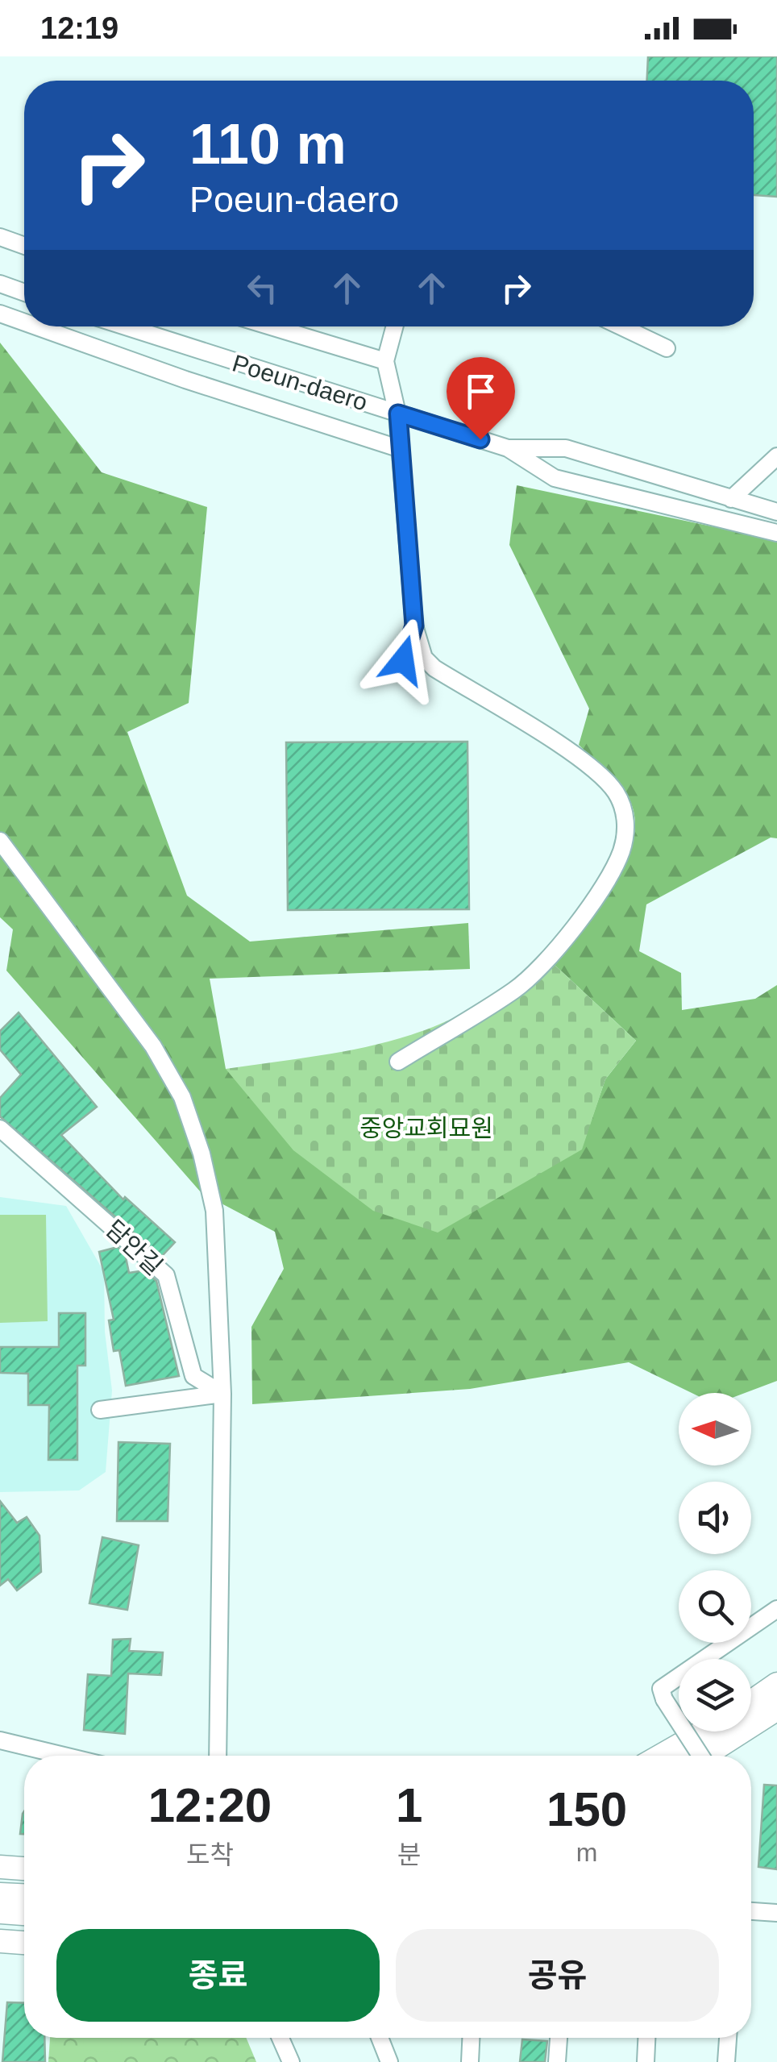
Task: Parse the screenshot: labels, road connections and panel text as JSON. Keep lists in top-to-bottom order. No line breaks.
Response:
{"streets":{"street":["Poeun-daero","담안길"]},"parks":["중앙교회묘원"],"north":"left","page":{"status":"12:19","turn":["110 m","Poeun-daero"],"eta":["12:20","도착","1","분","150","m"],"buttons":["종료","공유"]}}
